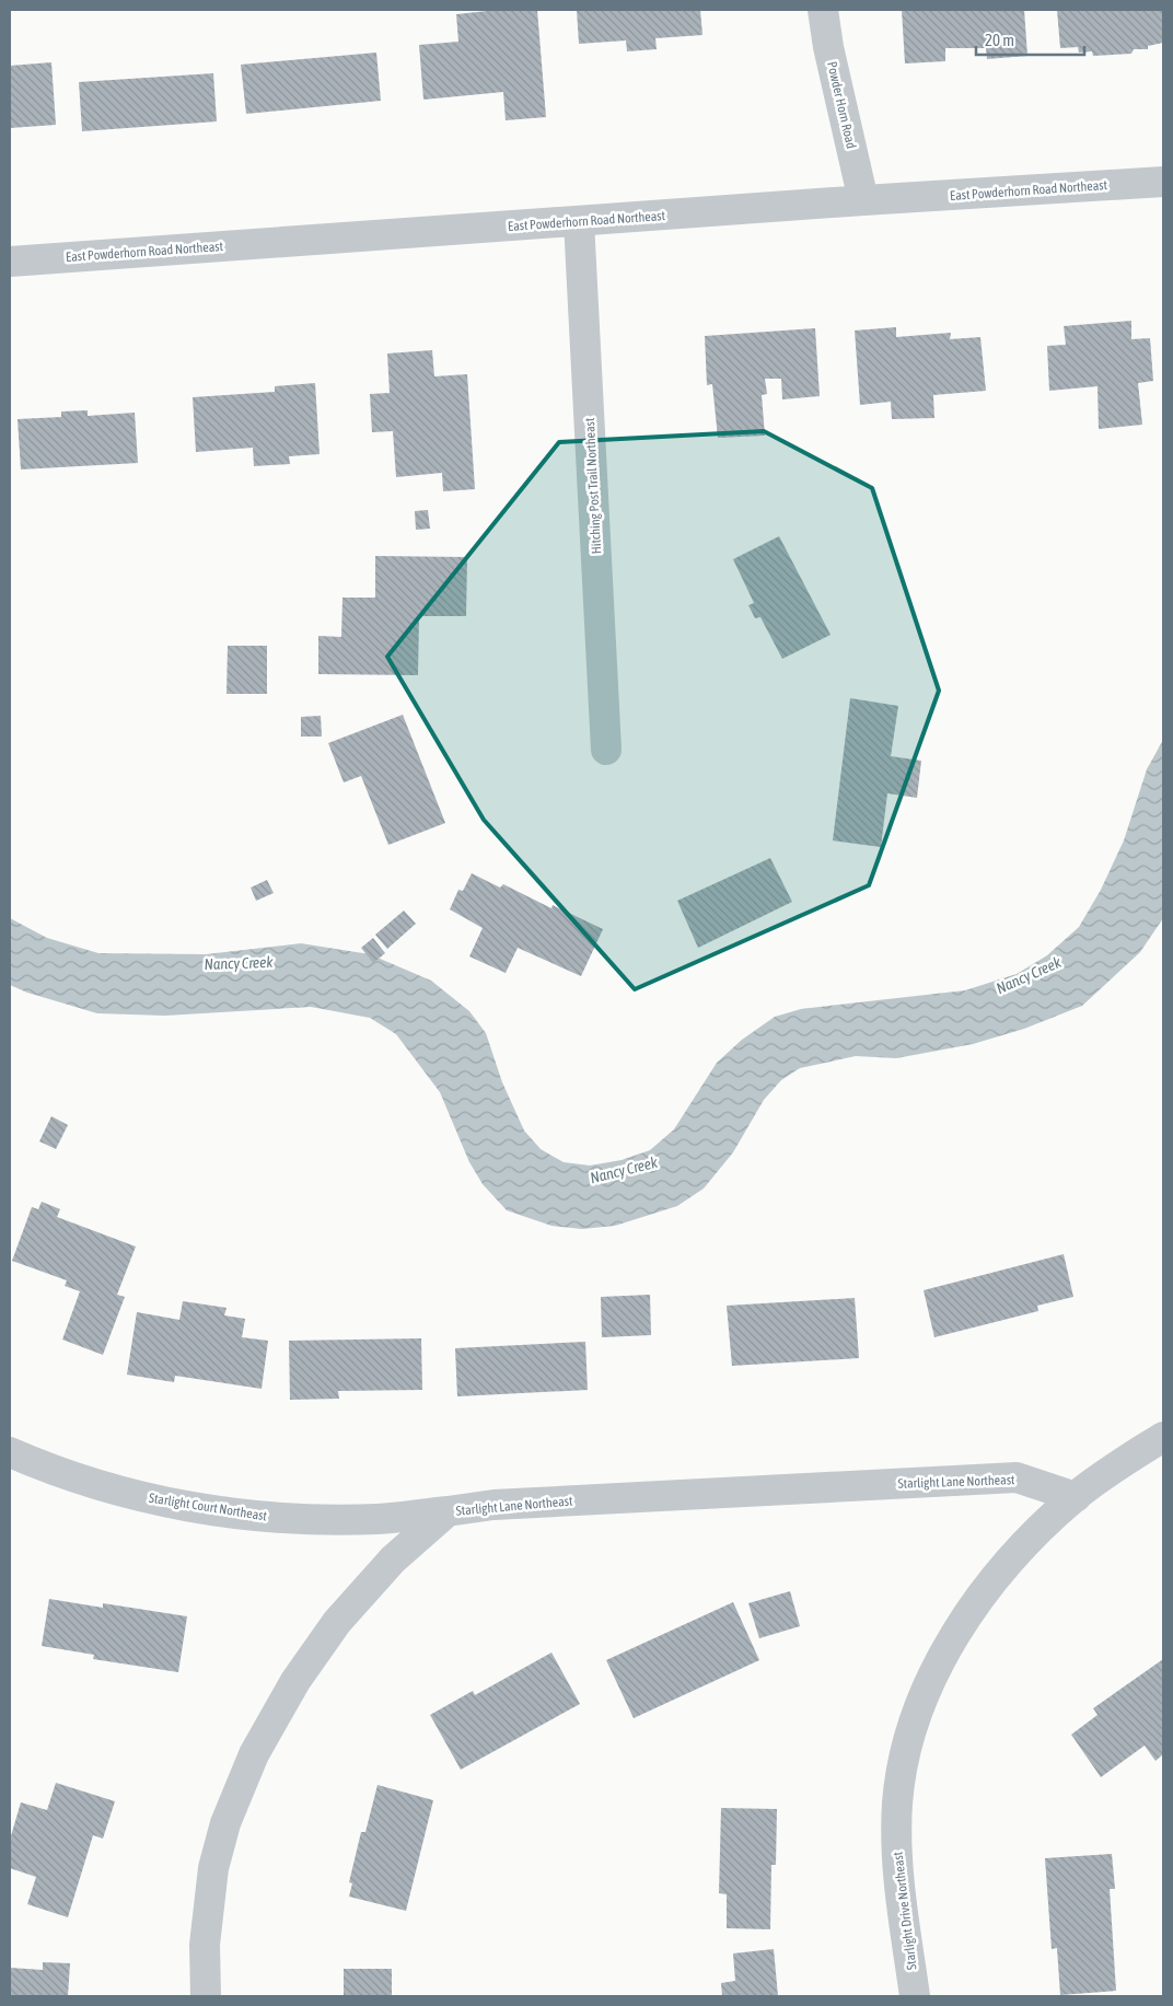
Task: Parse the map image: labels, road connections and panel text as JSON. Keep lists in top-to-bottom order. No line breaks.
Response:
{"streets":{"street":["Powder Horn Road","East Powderhorn Road Northeast","Hitching Post Trail Northeast","Starlight Lane Northeast","Starlight Court Northeast","Starlight Drive Northeast"]},"crossings":[["Powder Horn Road","East Powderhorn Road Northeast"],["East Powderhorn Road Northeast","Hitching Post Trail Northeast"],["Starlight Lane Northeast","Starlight Court Northeast"],["Starlight Lane Northeast","Starlight Drive Northeast"]],"water":["Nancy Creek"],"scale_bar":"20 m"}
